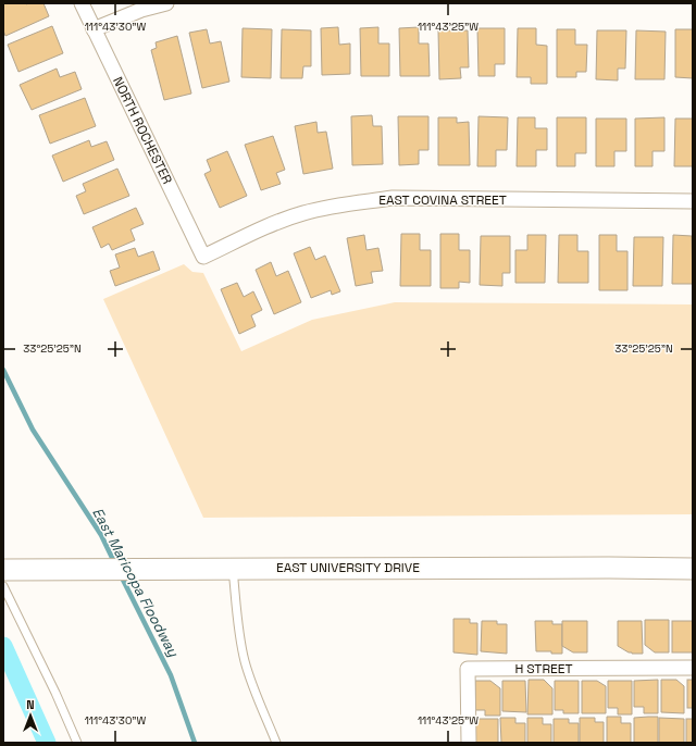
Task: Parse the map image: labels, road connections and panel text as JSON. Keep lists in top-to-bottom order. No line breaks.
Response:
{"streets":{"main road":["EAST UNIVERSITY DRIVE"],"street":["NORTH ROCHESTER","EAST COVINA STREET","H STREET"]},"crossings":[["NORTH ROCHESTER","EAST COVINA STREET"]],"water":["East Maricopa Floodway"],"north":"top","coordinates":["111°43'30\"W","111°43'25\"W","33°25'25\"N"]}
